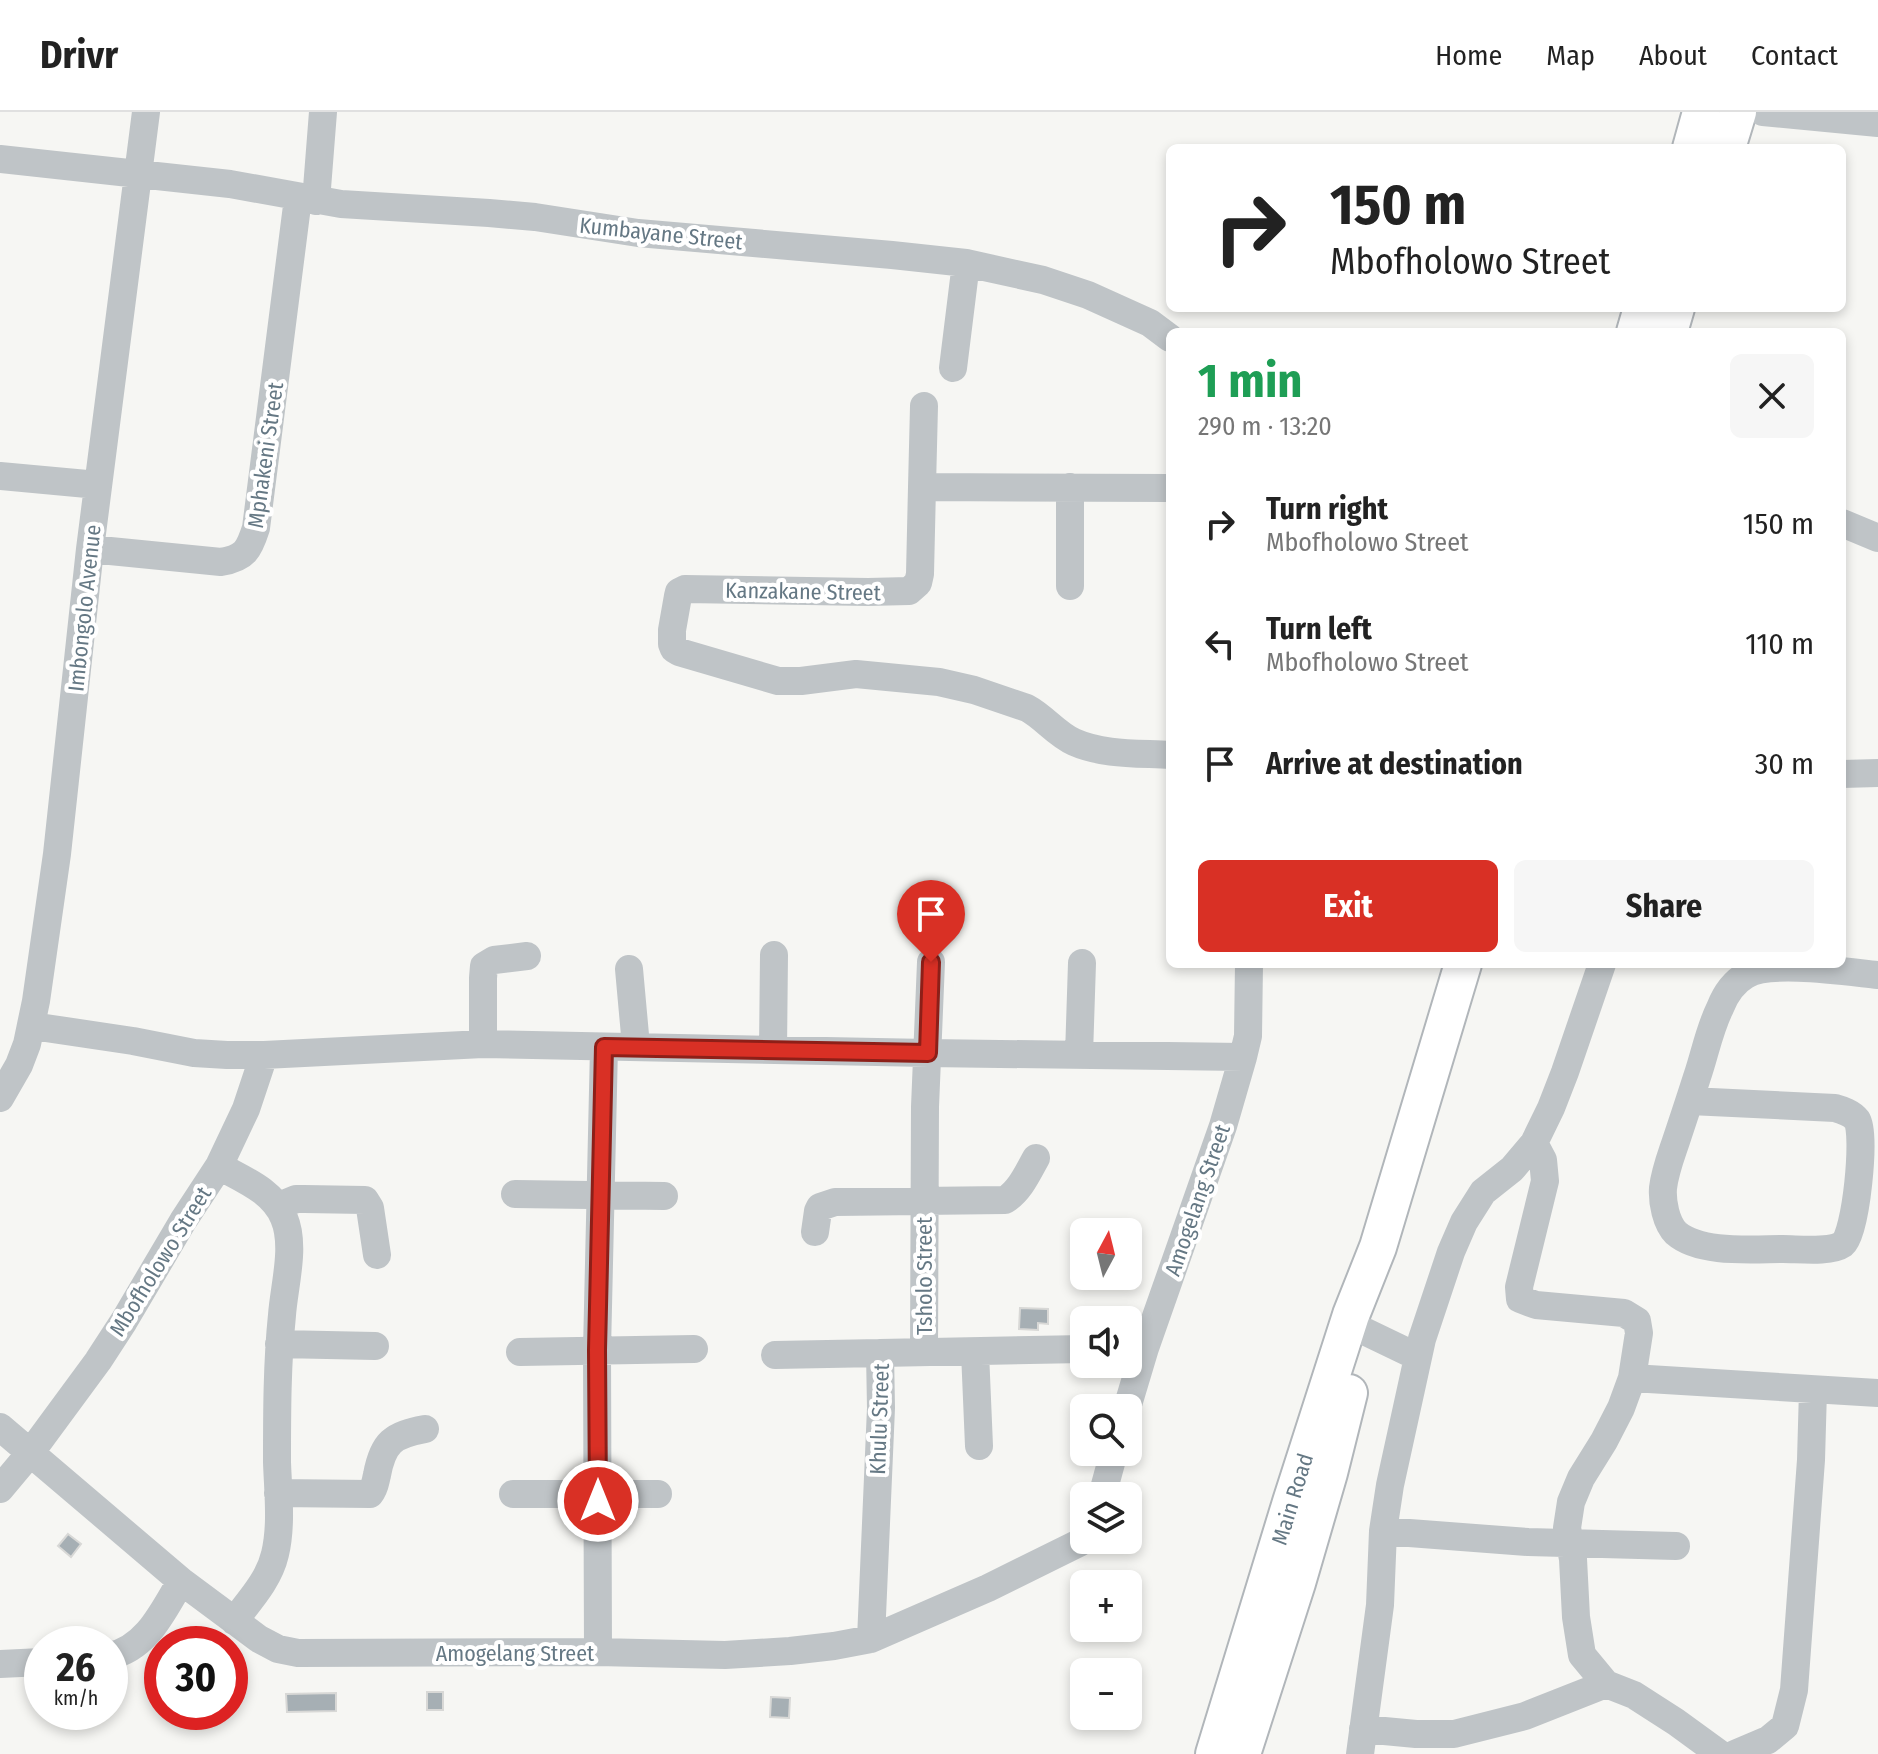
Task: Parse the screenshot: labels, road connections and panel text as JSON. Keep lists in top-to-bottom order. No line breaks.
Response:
{"streets":{"main road":["Main Road"],"street":["Kumbayane Street","Mphakeni Street","Kanzakane Street","Imbongolo Avenue","Amogelang Street","Mbofholowo Street","Tsholo Street","Khulu Street"]},"crossings":[["Kumbayane Street","Mphakeni Street"],["Kumbayane Street","Imbongolo Avenue"],["Mphakeni Street","Imbongolo Avenue"],["Amogelang Street","Mbofholowo Street"],["Amogelang Street","Khulu Street"],["Tsholo Street","Khulu Street"]],"north":"top","page":{"header":"Drivr","nav":["Home","Map","About","Contact"],"turn":["150 m","Mbofholowo Street"],"heading":["1 min","290 m · 13:20"],"list":[{"name":"Turn right","note":"Mbofholowo Street","value":"150 m"},{"name":"Turn left","note":"Mbofholowo Street","value":"110 m"},{"name":"Arrive at destination","value":"30 m"}],"buttons":["Exit","Share"],"map_buttons":["+","−"],"speed":"26 km/h","limit":"30"}}
